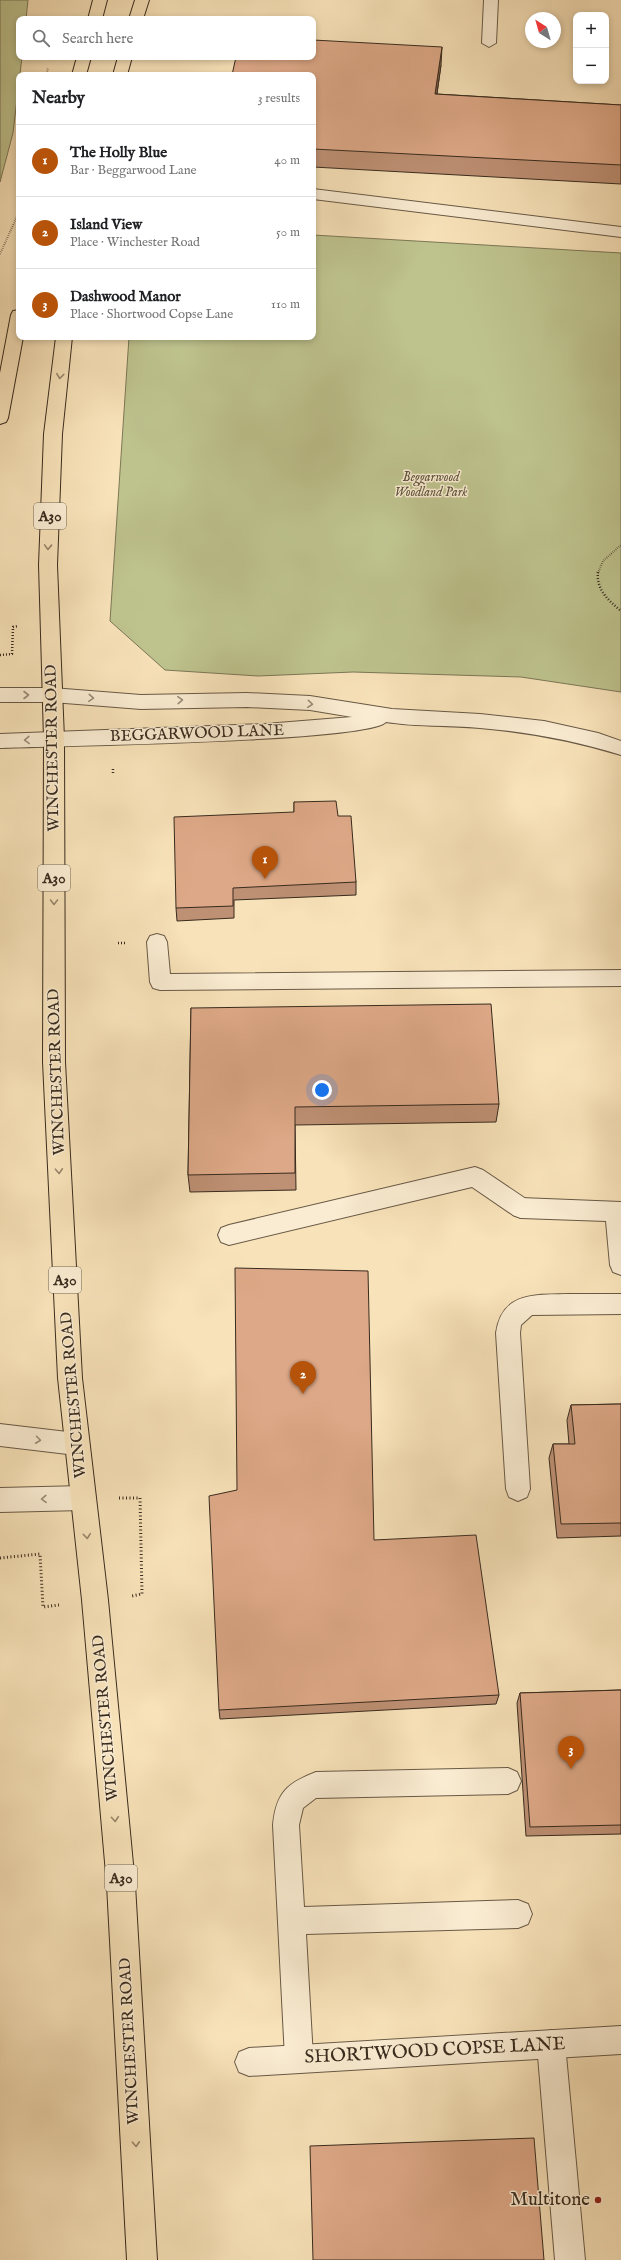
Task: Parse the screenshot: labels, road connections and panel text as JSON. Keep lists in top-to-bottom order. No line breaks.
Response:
{"streets":{"main road":["A30","WINCHESTER ROAD"],"street":["BEGGARWOOD LANE","SHORTWOOD COPSE LANE"]},"crossings":[["BEGGARWOOD LANE","WINCHESTER ROAD"]],"one_way":["WINCHESTER ROAD"],"parks":["Beggarwood Woodland Park"],"places":["Multitone"],"north":"top left","page":{"map_buttons":["+","−"],"search":"Search here","heading":["Nearby","3 results"],"list":[{"mark":"1","name":"The Holly Blue","note":"Bar · Beggarwood Lane","value":"40 m"},{"mark":"2","name":"Island View","note":"Place · Winchester Road","value":"50 m"},{"mark":"3","name":"Dashwood Manor","note":"Place · Shortwood Copse Lane","value":"110 m"}],"pins":["1","2","3"]}}
